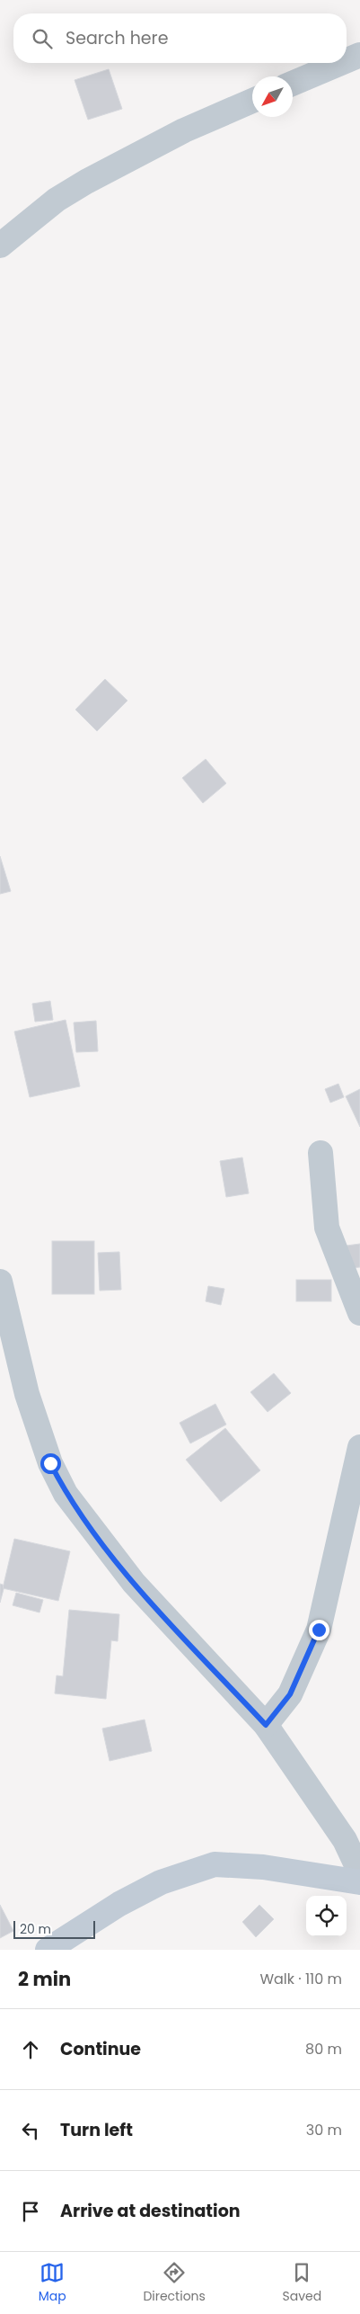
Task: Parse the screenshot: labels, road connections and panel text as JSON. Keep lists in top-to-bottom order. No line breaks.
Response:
{"scale_bar":"20 m","north":"bottom left","page":{"search":"Search here","scale":"20 m","heading":["2 min","Walk · 110 m"],"list":[["Continue","80 m"],["Turn left","30 m"],"Arrive at destination"],"nav":["Map","Directions","Saved"]}}
